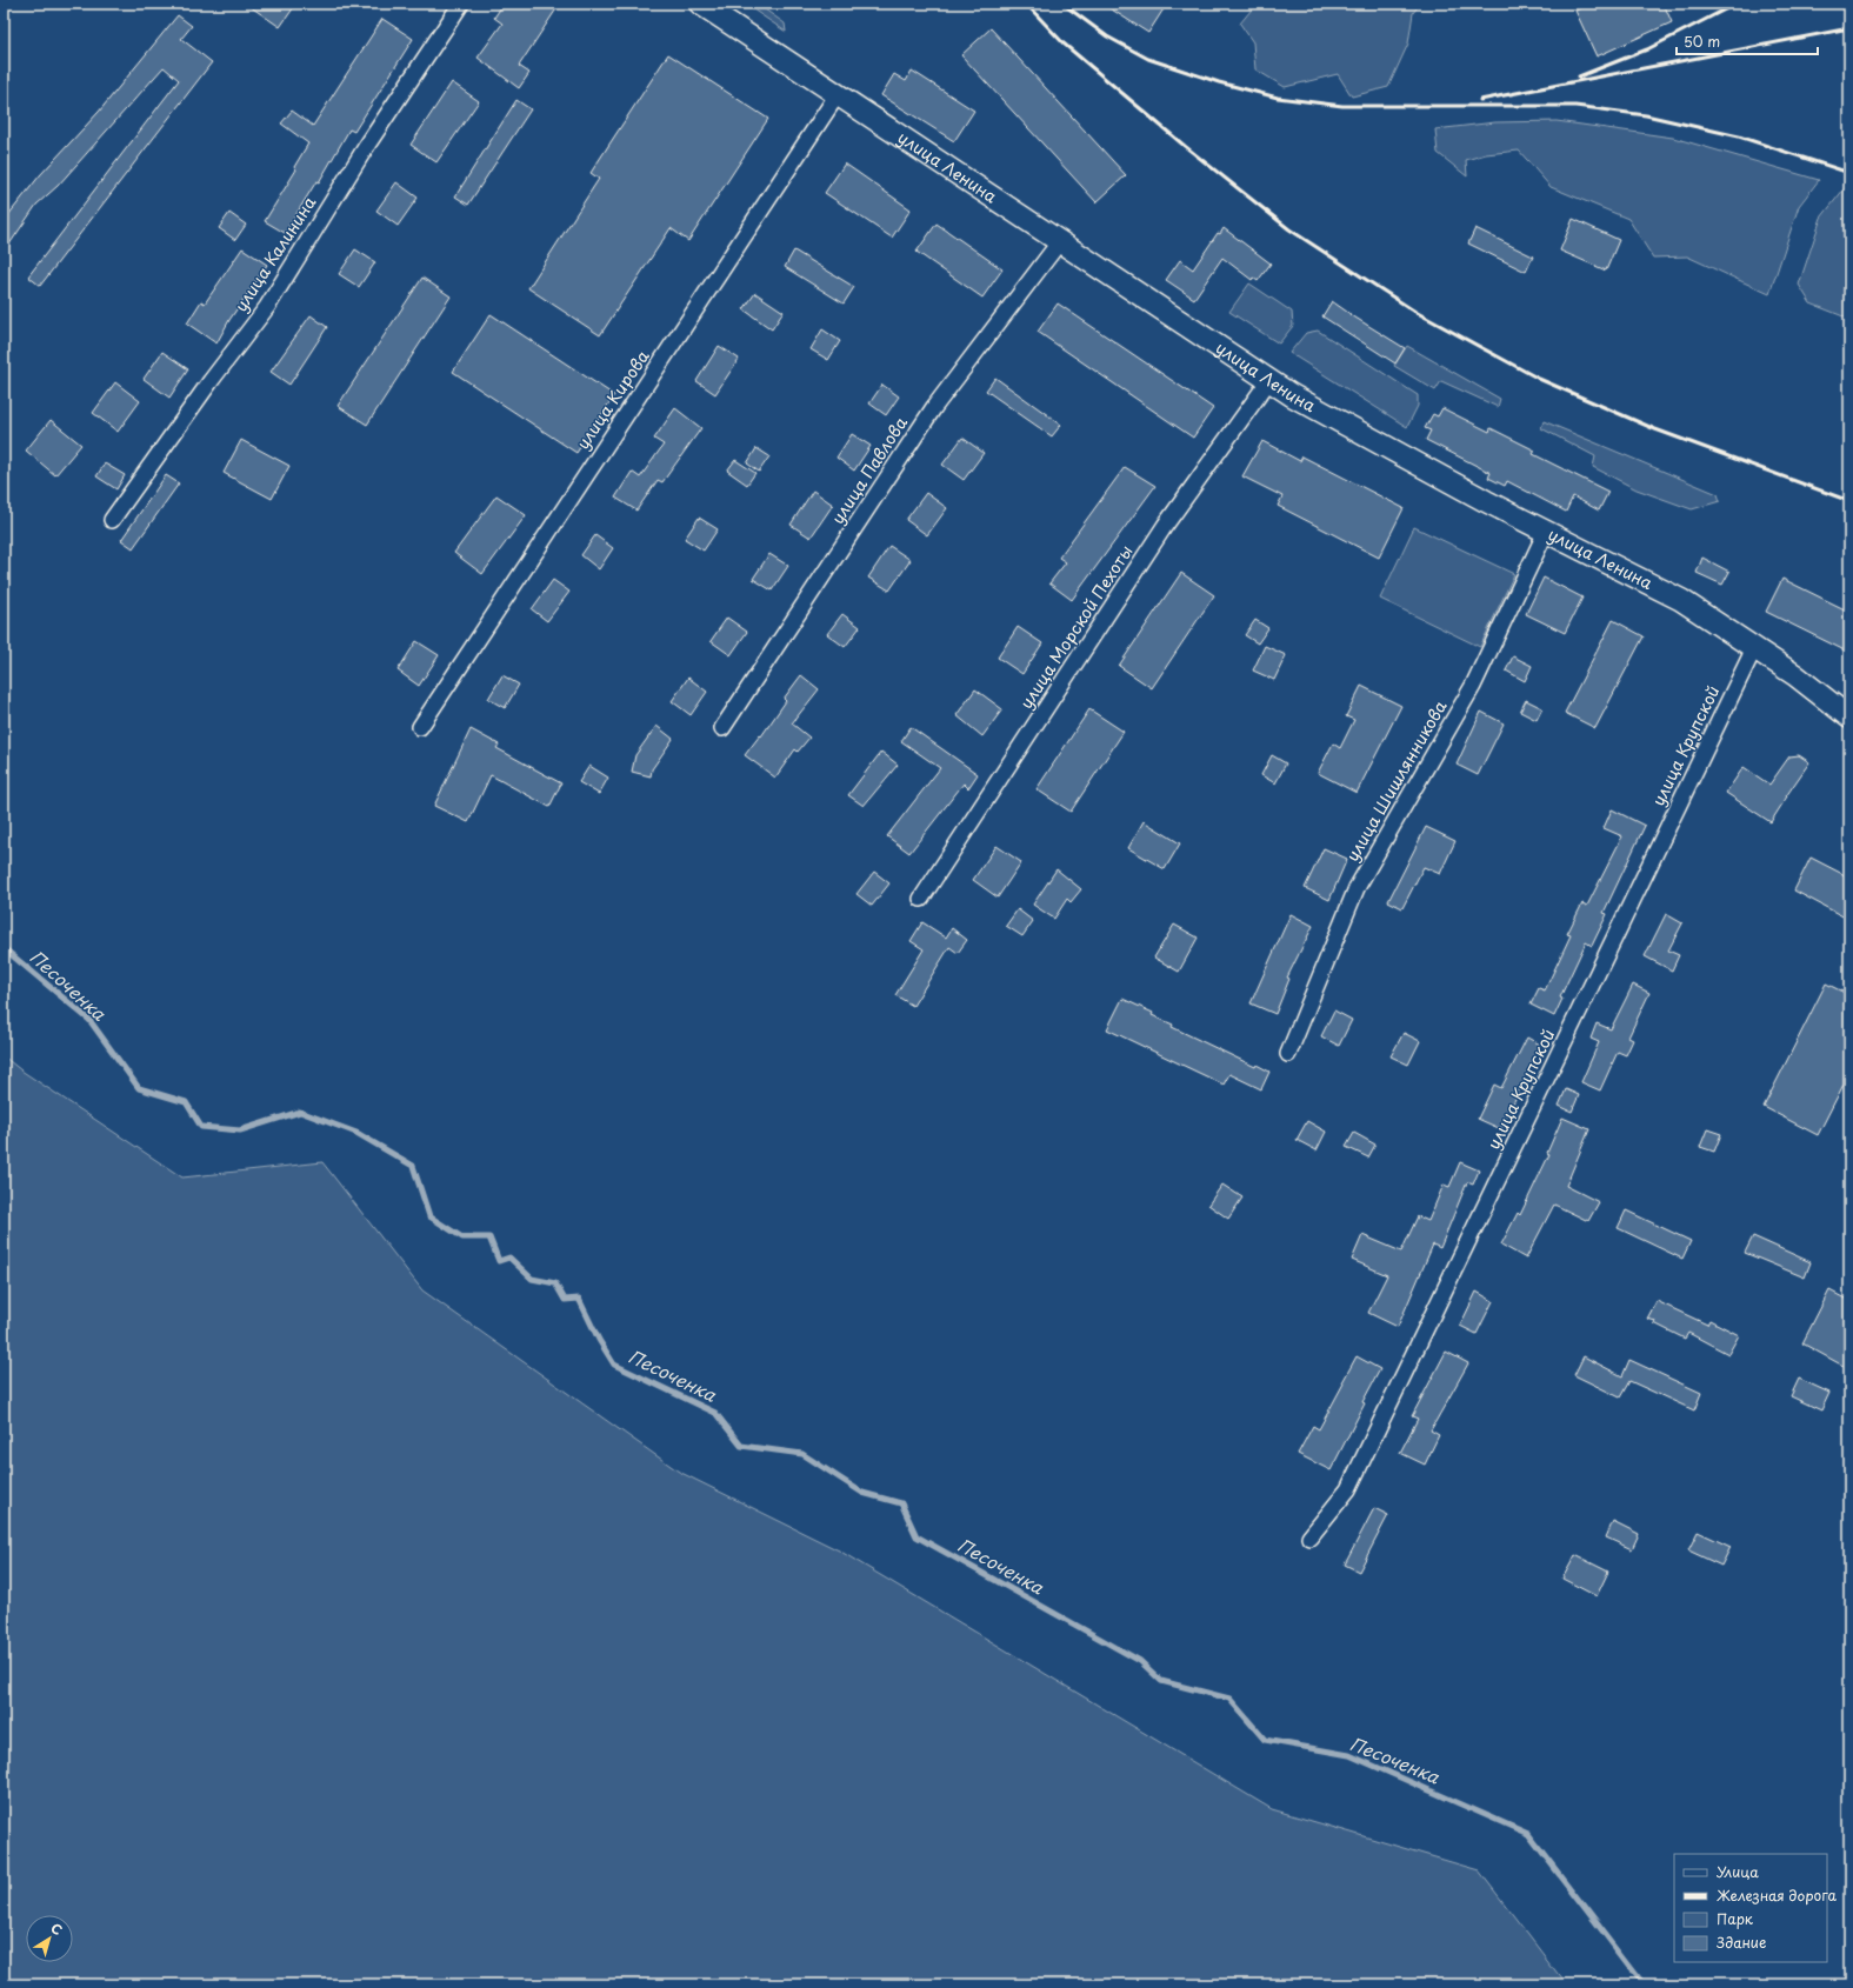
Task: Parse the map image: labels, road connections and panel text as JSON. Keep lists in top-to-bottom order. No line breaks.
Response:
{"streets":{"street":["улица Ленина","улица Калинина","улица Кирова","улица Павлова","улица Морской Пехоты","улица Крупской","улица Шишлянникова"]},"crossings":[["улица Ленина","улица Кирова"],["улица Ленина","улица Павлова"],["улица Ленина","улица Морской Пехоты"],["улица Ленина","улица Крупской"],["улица Ленина","улица Шишлянникова"]],"water":["Песоченка"],"legend":["Улица","Железная дорога","Парк","Здание"],"scale_bar":"50 m","north":"top right"}
